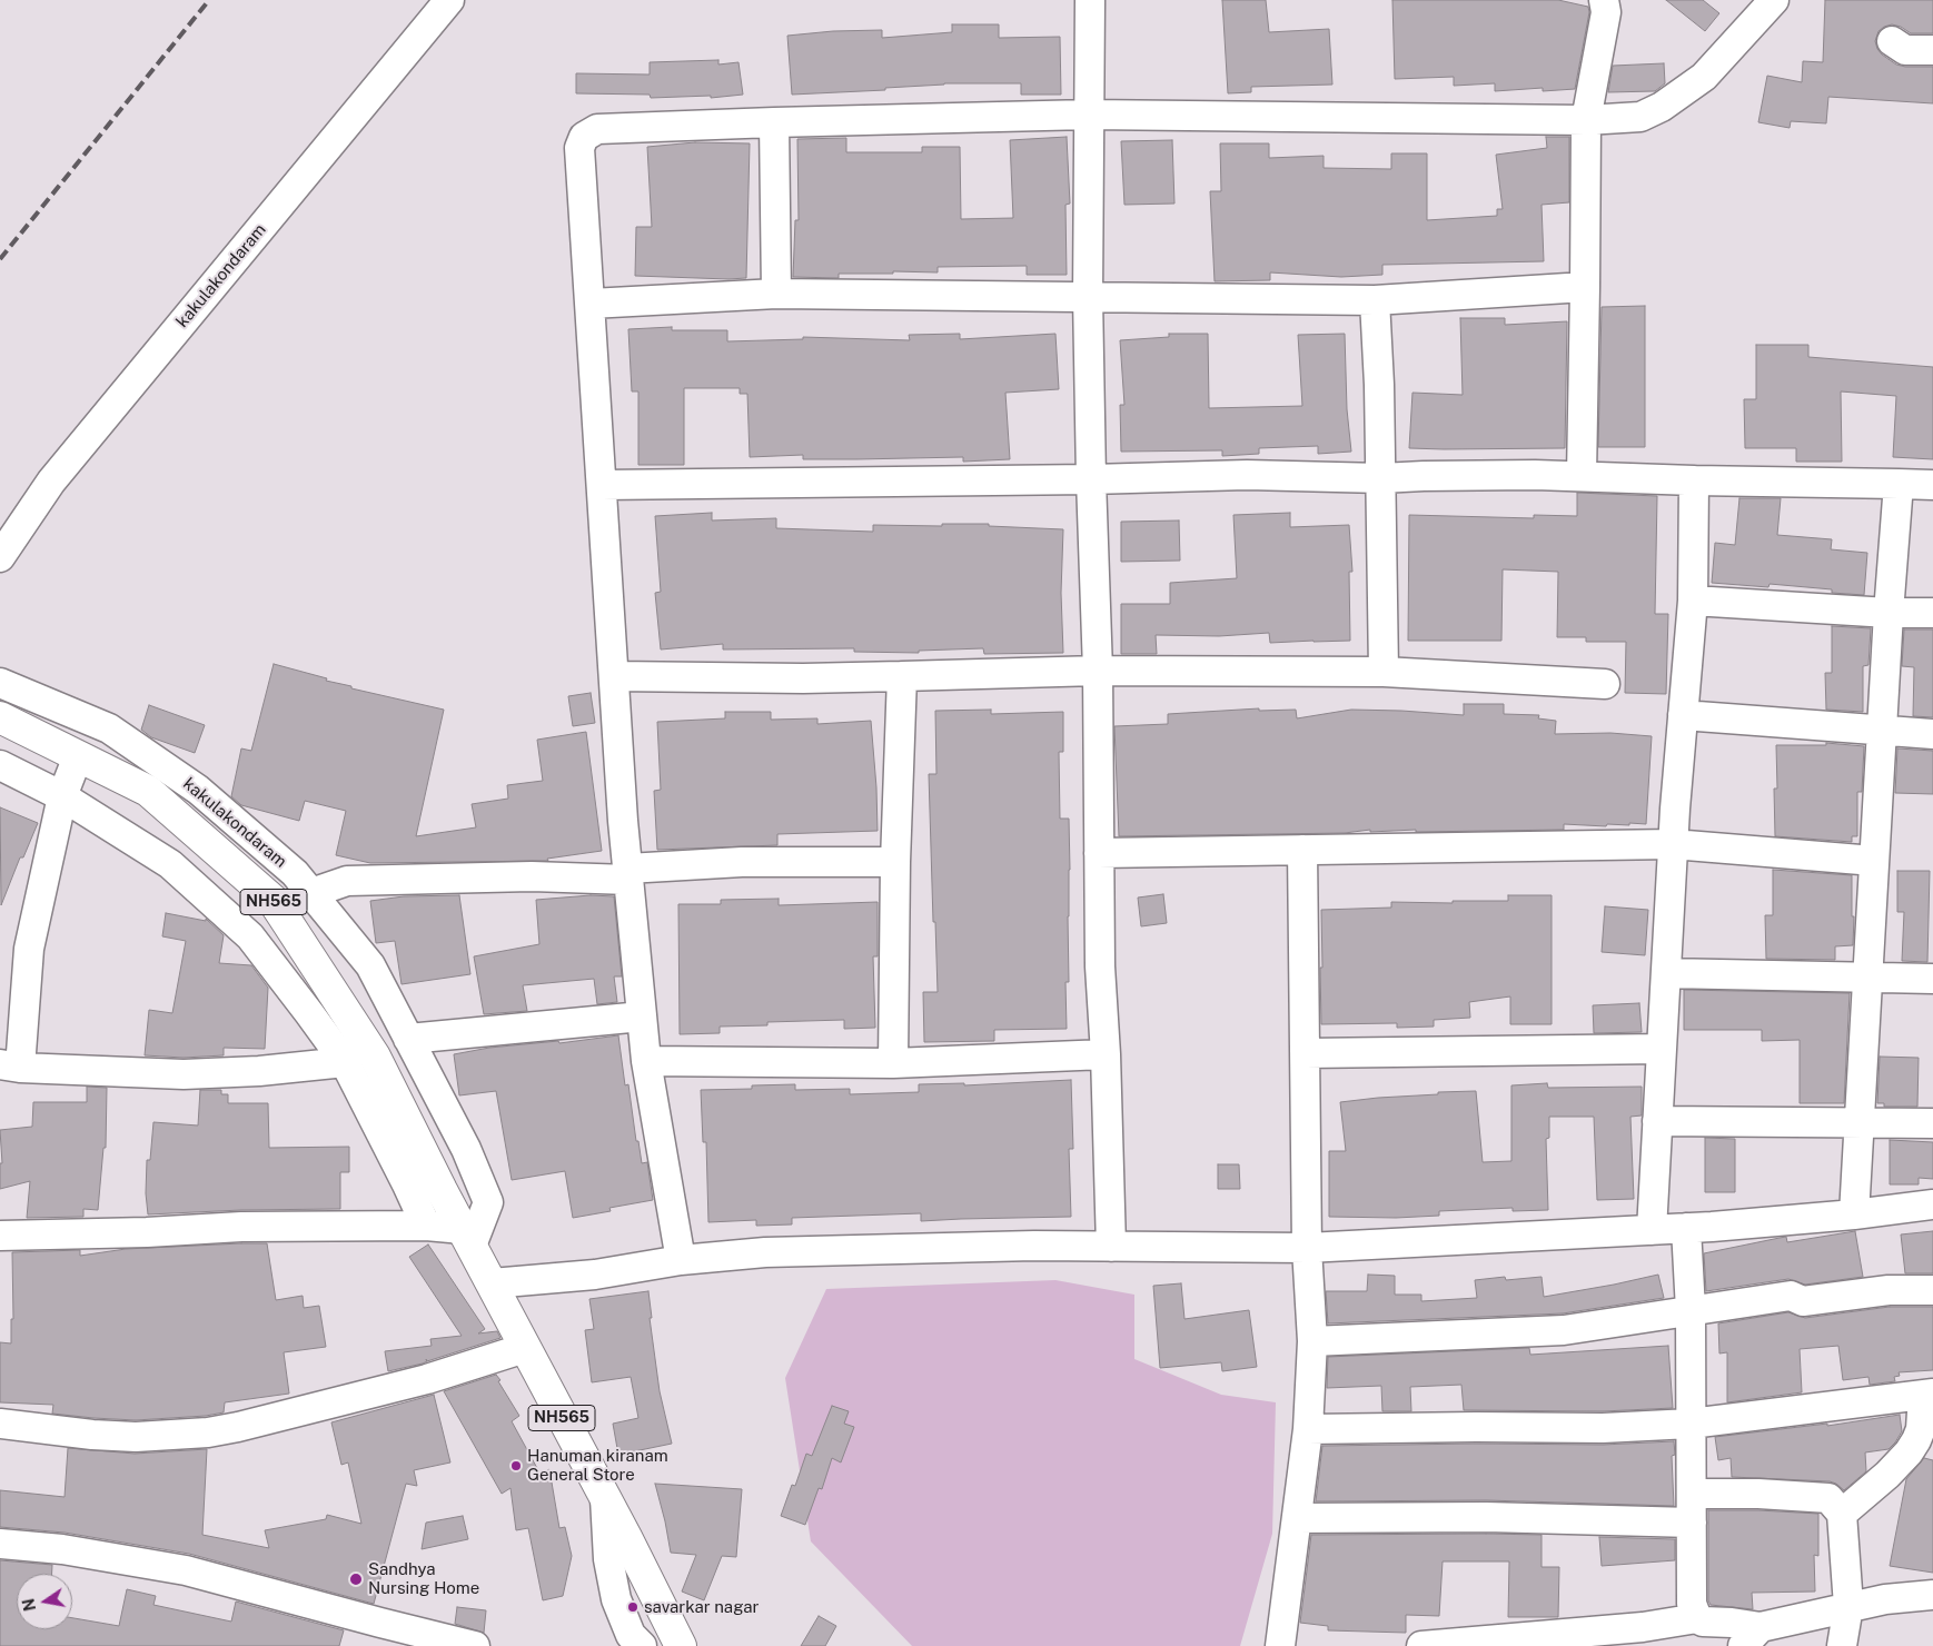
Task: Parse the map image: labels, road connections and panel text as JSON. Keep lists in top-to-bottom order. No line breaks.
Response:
{"streets":{"highway":["NH565"],"street":["kakulakondaram"]},"crossings":[["kakulakondaram","NH565"]],"places":["Hanuman kiranam General Store","Sandhya Nursing Home","savarkar nagar"],"north":"left"}
